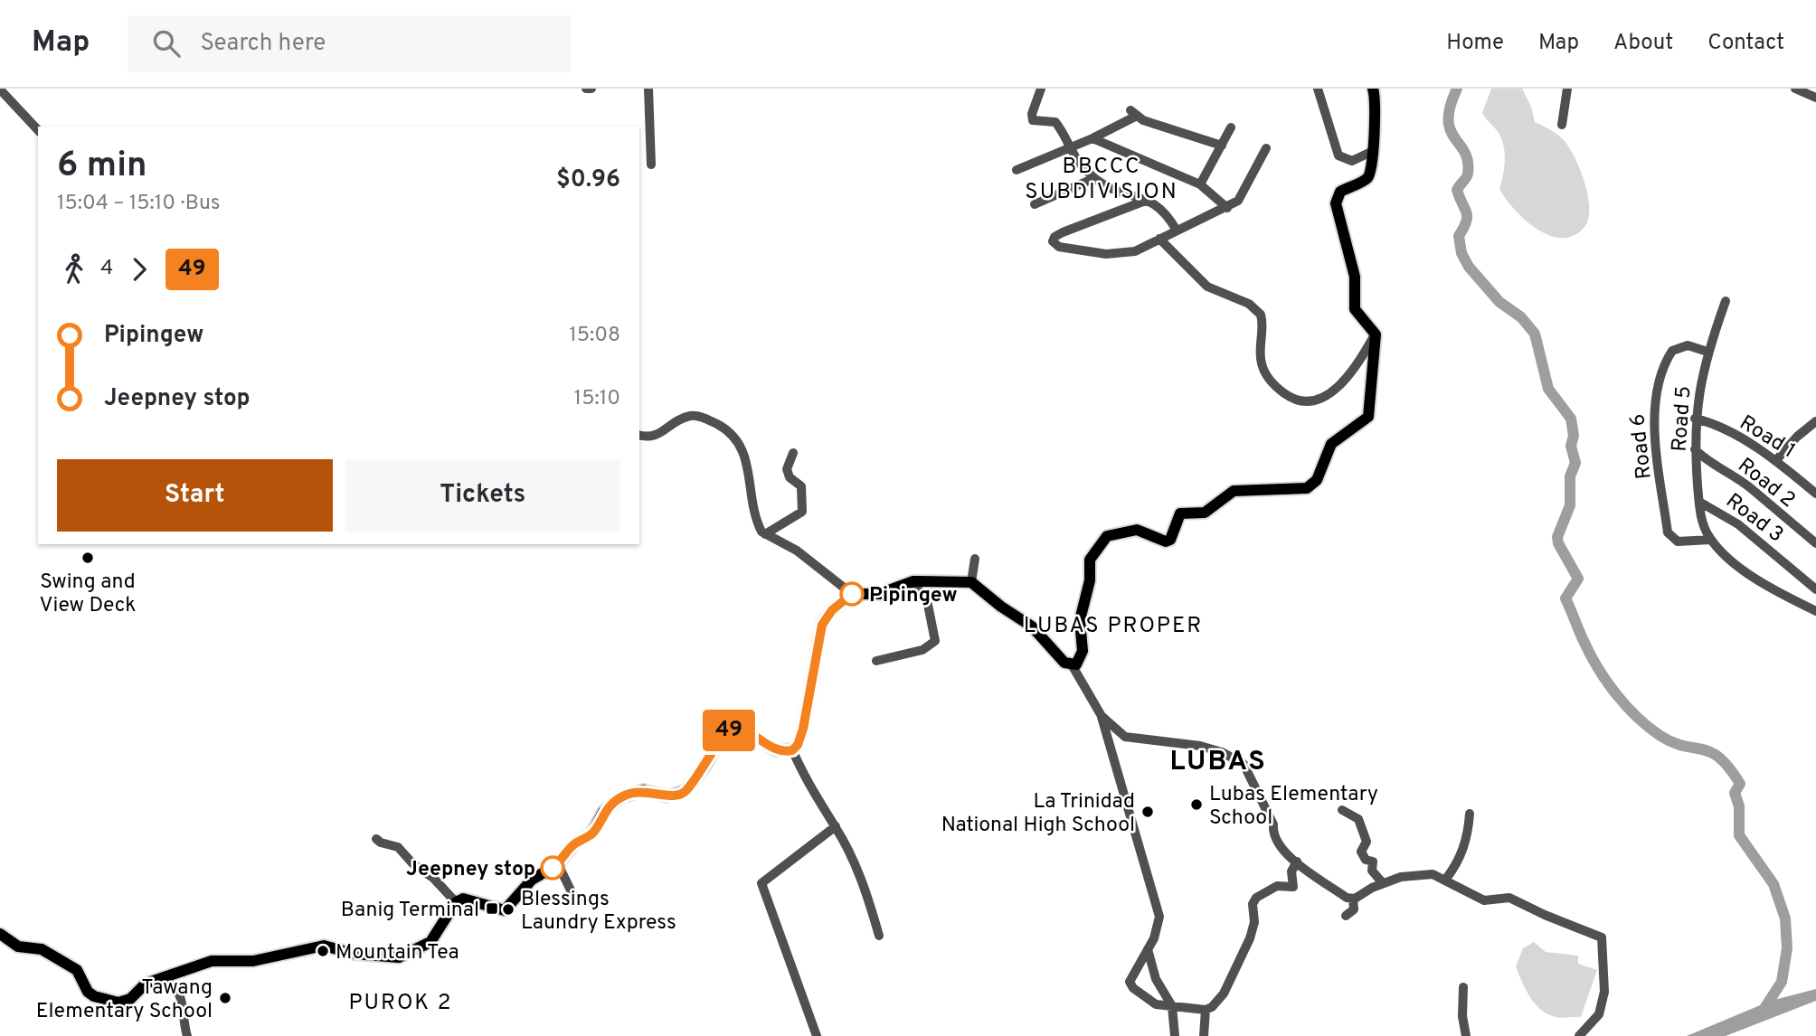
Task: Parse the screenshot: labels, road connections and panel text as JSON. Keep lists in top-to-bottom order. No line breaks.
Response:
{"streets":{"street":["Road 5","Road 1","Road 6","Road 2","Road 3"]},"crossings":[["Road 5","Road 1"],["Road 5","Road 6"],["Road 5","Road 2"],["Road 5","Road 3"]],"districts":["BBCCC SUBDIVISION","LUBAS PROPER","LUBAS","PUROK 2"],"places":{"other":["Swing and View Deck","Pipingew","Lubas Elementary School","La Trinidad National High School","Jeepney stop","Blessings Laundry Express","Mountain Tea","Tawang Elementary School"],"transit":["Banig Terminal"]},"lines":["bus line 49"],"page":{"header":"Map","search":"Search here","nav":["Home","Map","About","Contact"],"on_map":"49","heading":["6 min","15:04 – 15:10 · Bus","$0.96"],"legs":["4","49"],"list":[{"name":"Pipingew","value":"15:08"},{"name":"Jeepney stop","value":"15:10"}],"buttons":["Start","Tickets"]}}
